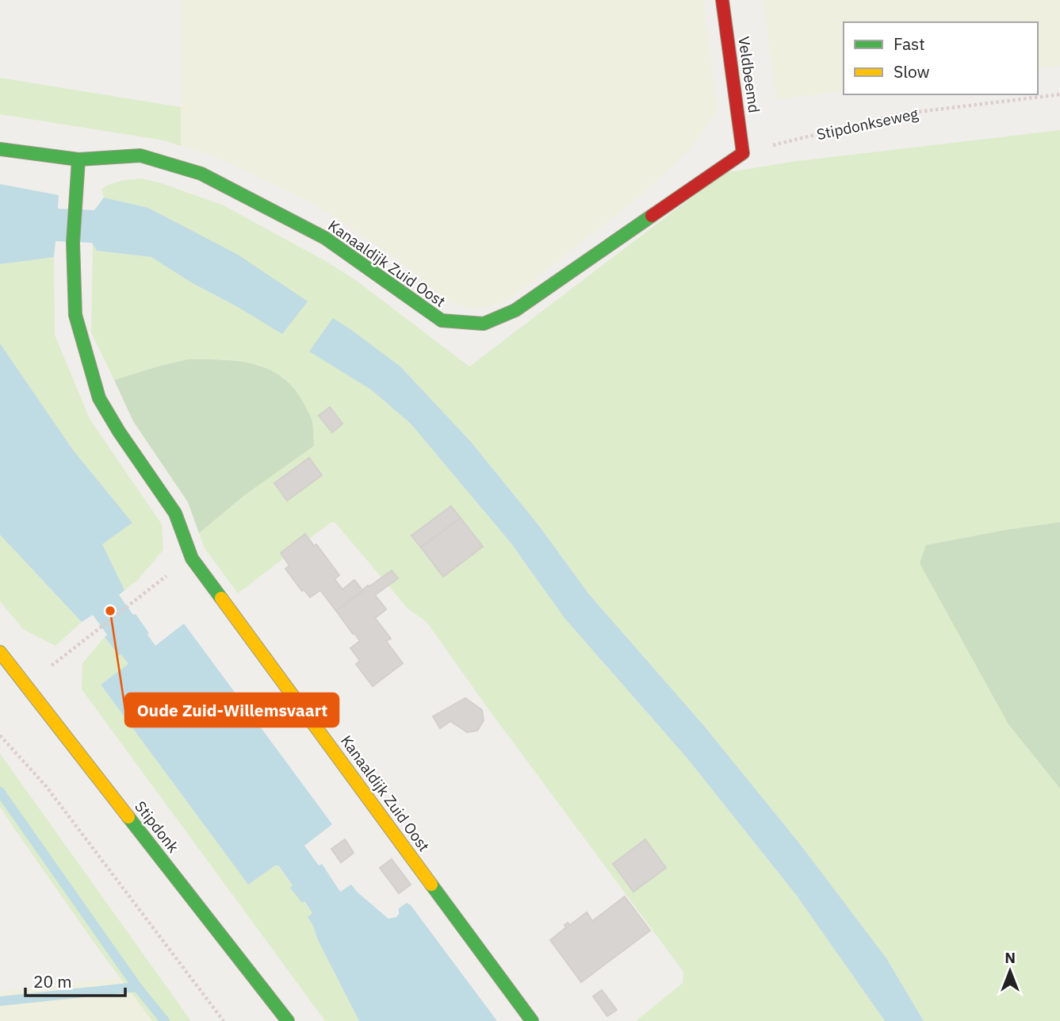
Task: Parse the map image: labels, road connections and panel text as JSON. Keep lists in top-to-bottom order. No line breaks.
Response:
{"streets":{"street":["Veldbeemd","Kanaaldijk Zuid Oost","Stipdonk"],"path":["Stipdonkseweg"]},"crossings":[["Veldbeemd","Stipdonkseweg"],["Veldbeemd","Kanaaldijk Zuid Oost"],["Stipdonkseweg","Kanaaldijk Zuid Oost"]],"places":["Oude Zuid-Willemsvaart"],"legend":["Fast","Slow"],"scale_bar":"20 m","north":"top"}
